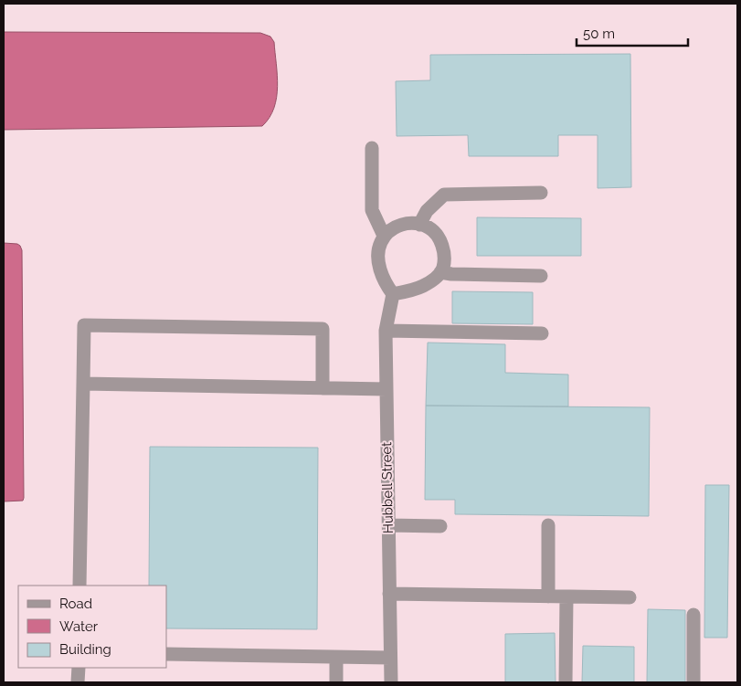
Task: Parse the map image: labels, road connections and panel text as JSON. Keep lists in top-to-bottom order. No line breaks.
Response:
{"streets":{"street":["Hubbell Street"]},"legend":["Road","Water","Building"],"scale_bar":"50 m"}
